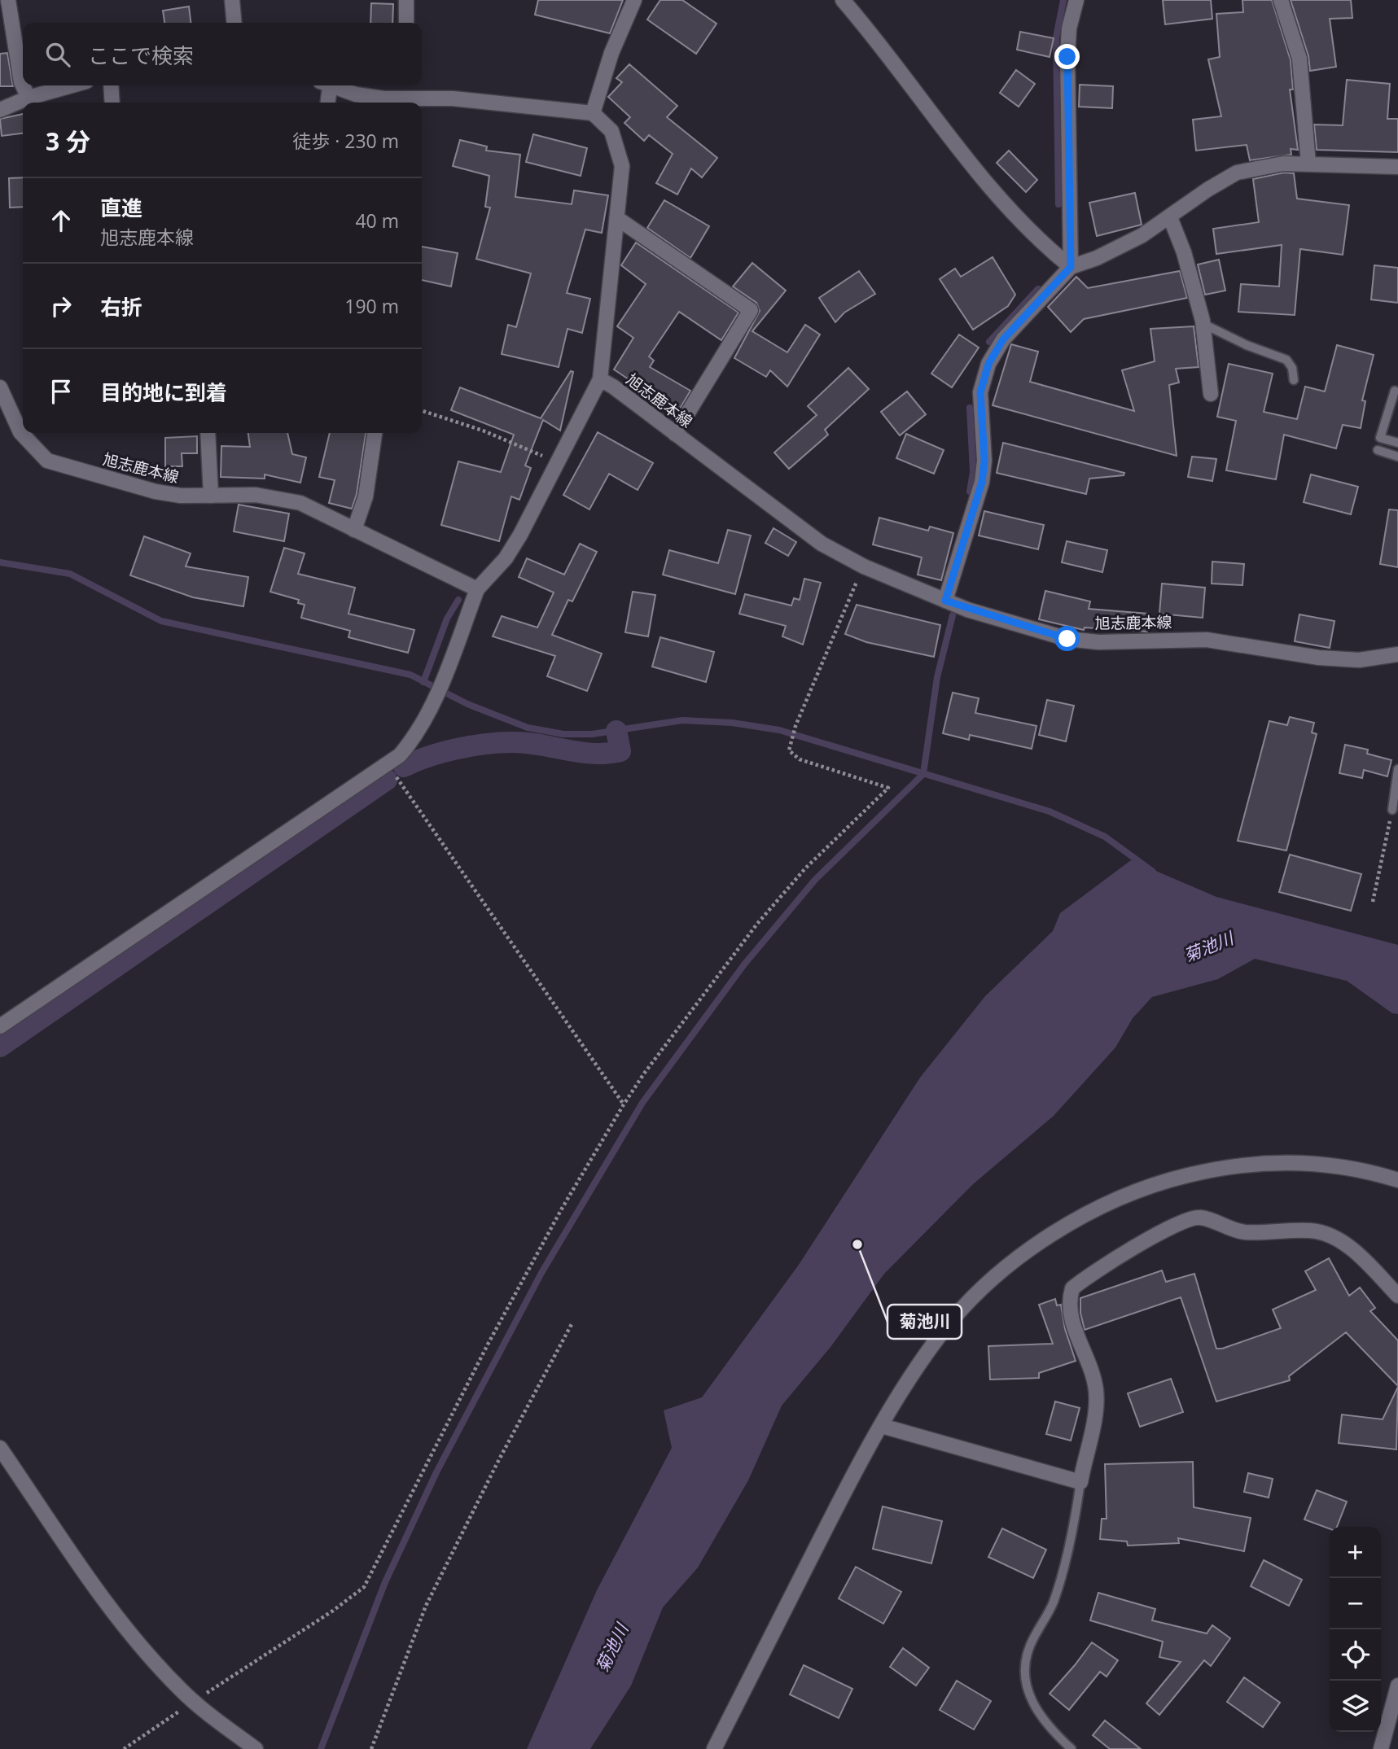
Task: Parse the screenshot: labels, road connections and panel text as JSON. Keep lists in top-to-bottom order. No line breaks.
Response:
{"streets":{"street":["旭志鹿本線"]},"water":["菊池川"],"places":["菊池川"],"page":{"search":"ここで検索","heading":["3 分","徒歩 · 230 m"],"list":[["直進","旭志鹿本線","40 m"],["右折","190 m"],"目的地に到着"],"map_buttons":["+","−"]}}
